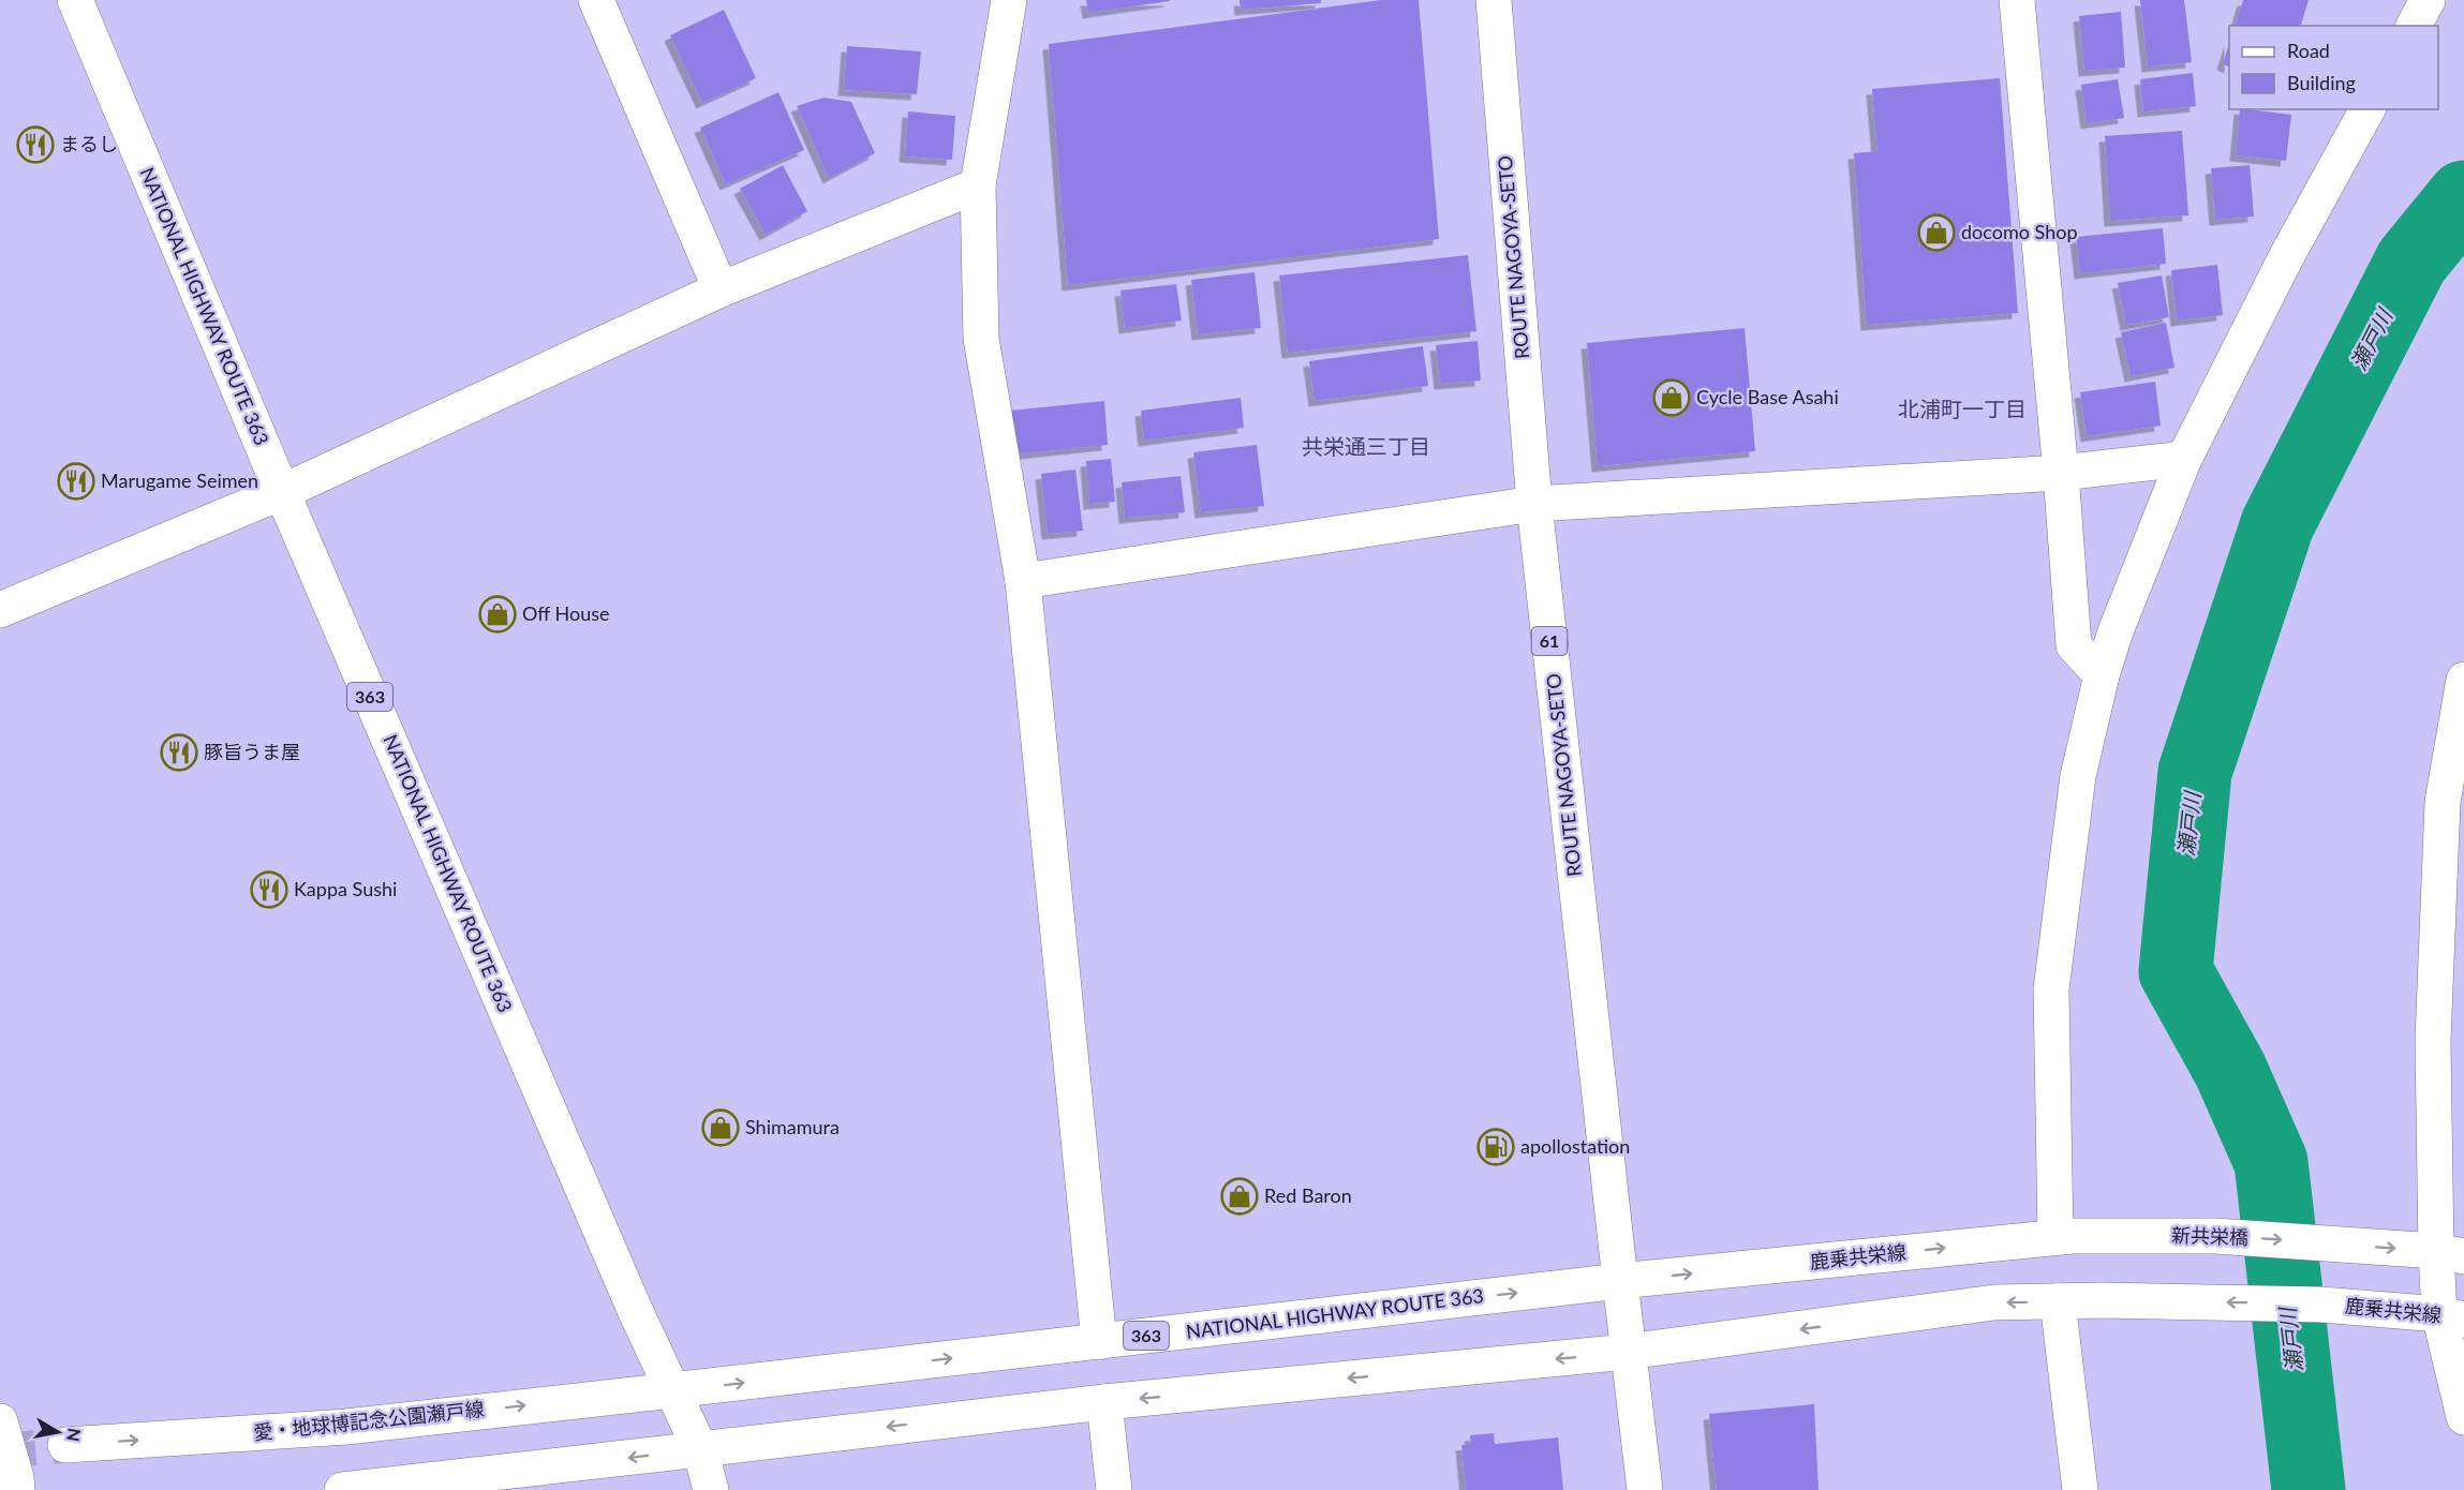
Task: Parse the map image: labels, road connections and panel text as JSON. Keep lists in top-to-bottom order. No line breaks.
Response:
{"streets":{"main road":["ROUTE NAGOYA-SETO","NATIONAL HIGHWAY ROUTE 363","61","363","新共栄橋","鹿乗共栄線","愛・地球博記念公園瀬戸線"]},"crossings":[["ROUTE NAGOYA-SETO","NATIONAL HIGHWAY ROUTE 363"],["ROUTE NAGOYA-SETO","鹿乗共栄線"],["NATIONAL HIGHWAY ROUTE 363","鹿乗共栄線"],["NATIONAL HIGHWAY ROUTE 363","愛・地球博記念公園瀬戸線"],["新共栄橋","鹿乗共栄線"]],"one_way":["新共栄橋"],"districts":["北浦町一丁目","共栄通三丁目"],"water":["瀬戸川"],"places":{"restaurant":["まるし","Marugame Seimen","豚旨うま屋","Kappa Sushi"],"shop":["docomo Shop","Cycle Base Asahi","Off House","Shimamura","Red Baron"],"fuel station":["apollostation"]},"legend":["Road","Building"],"north":"right"}
